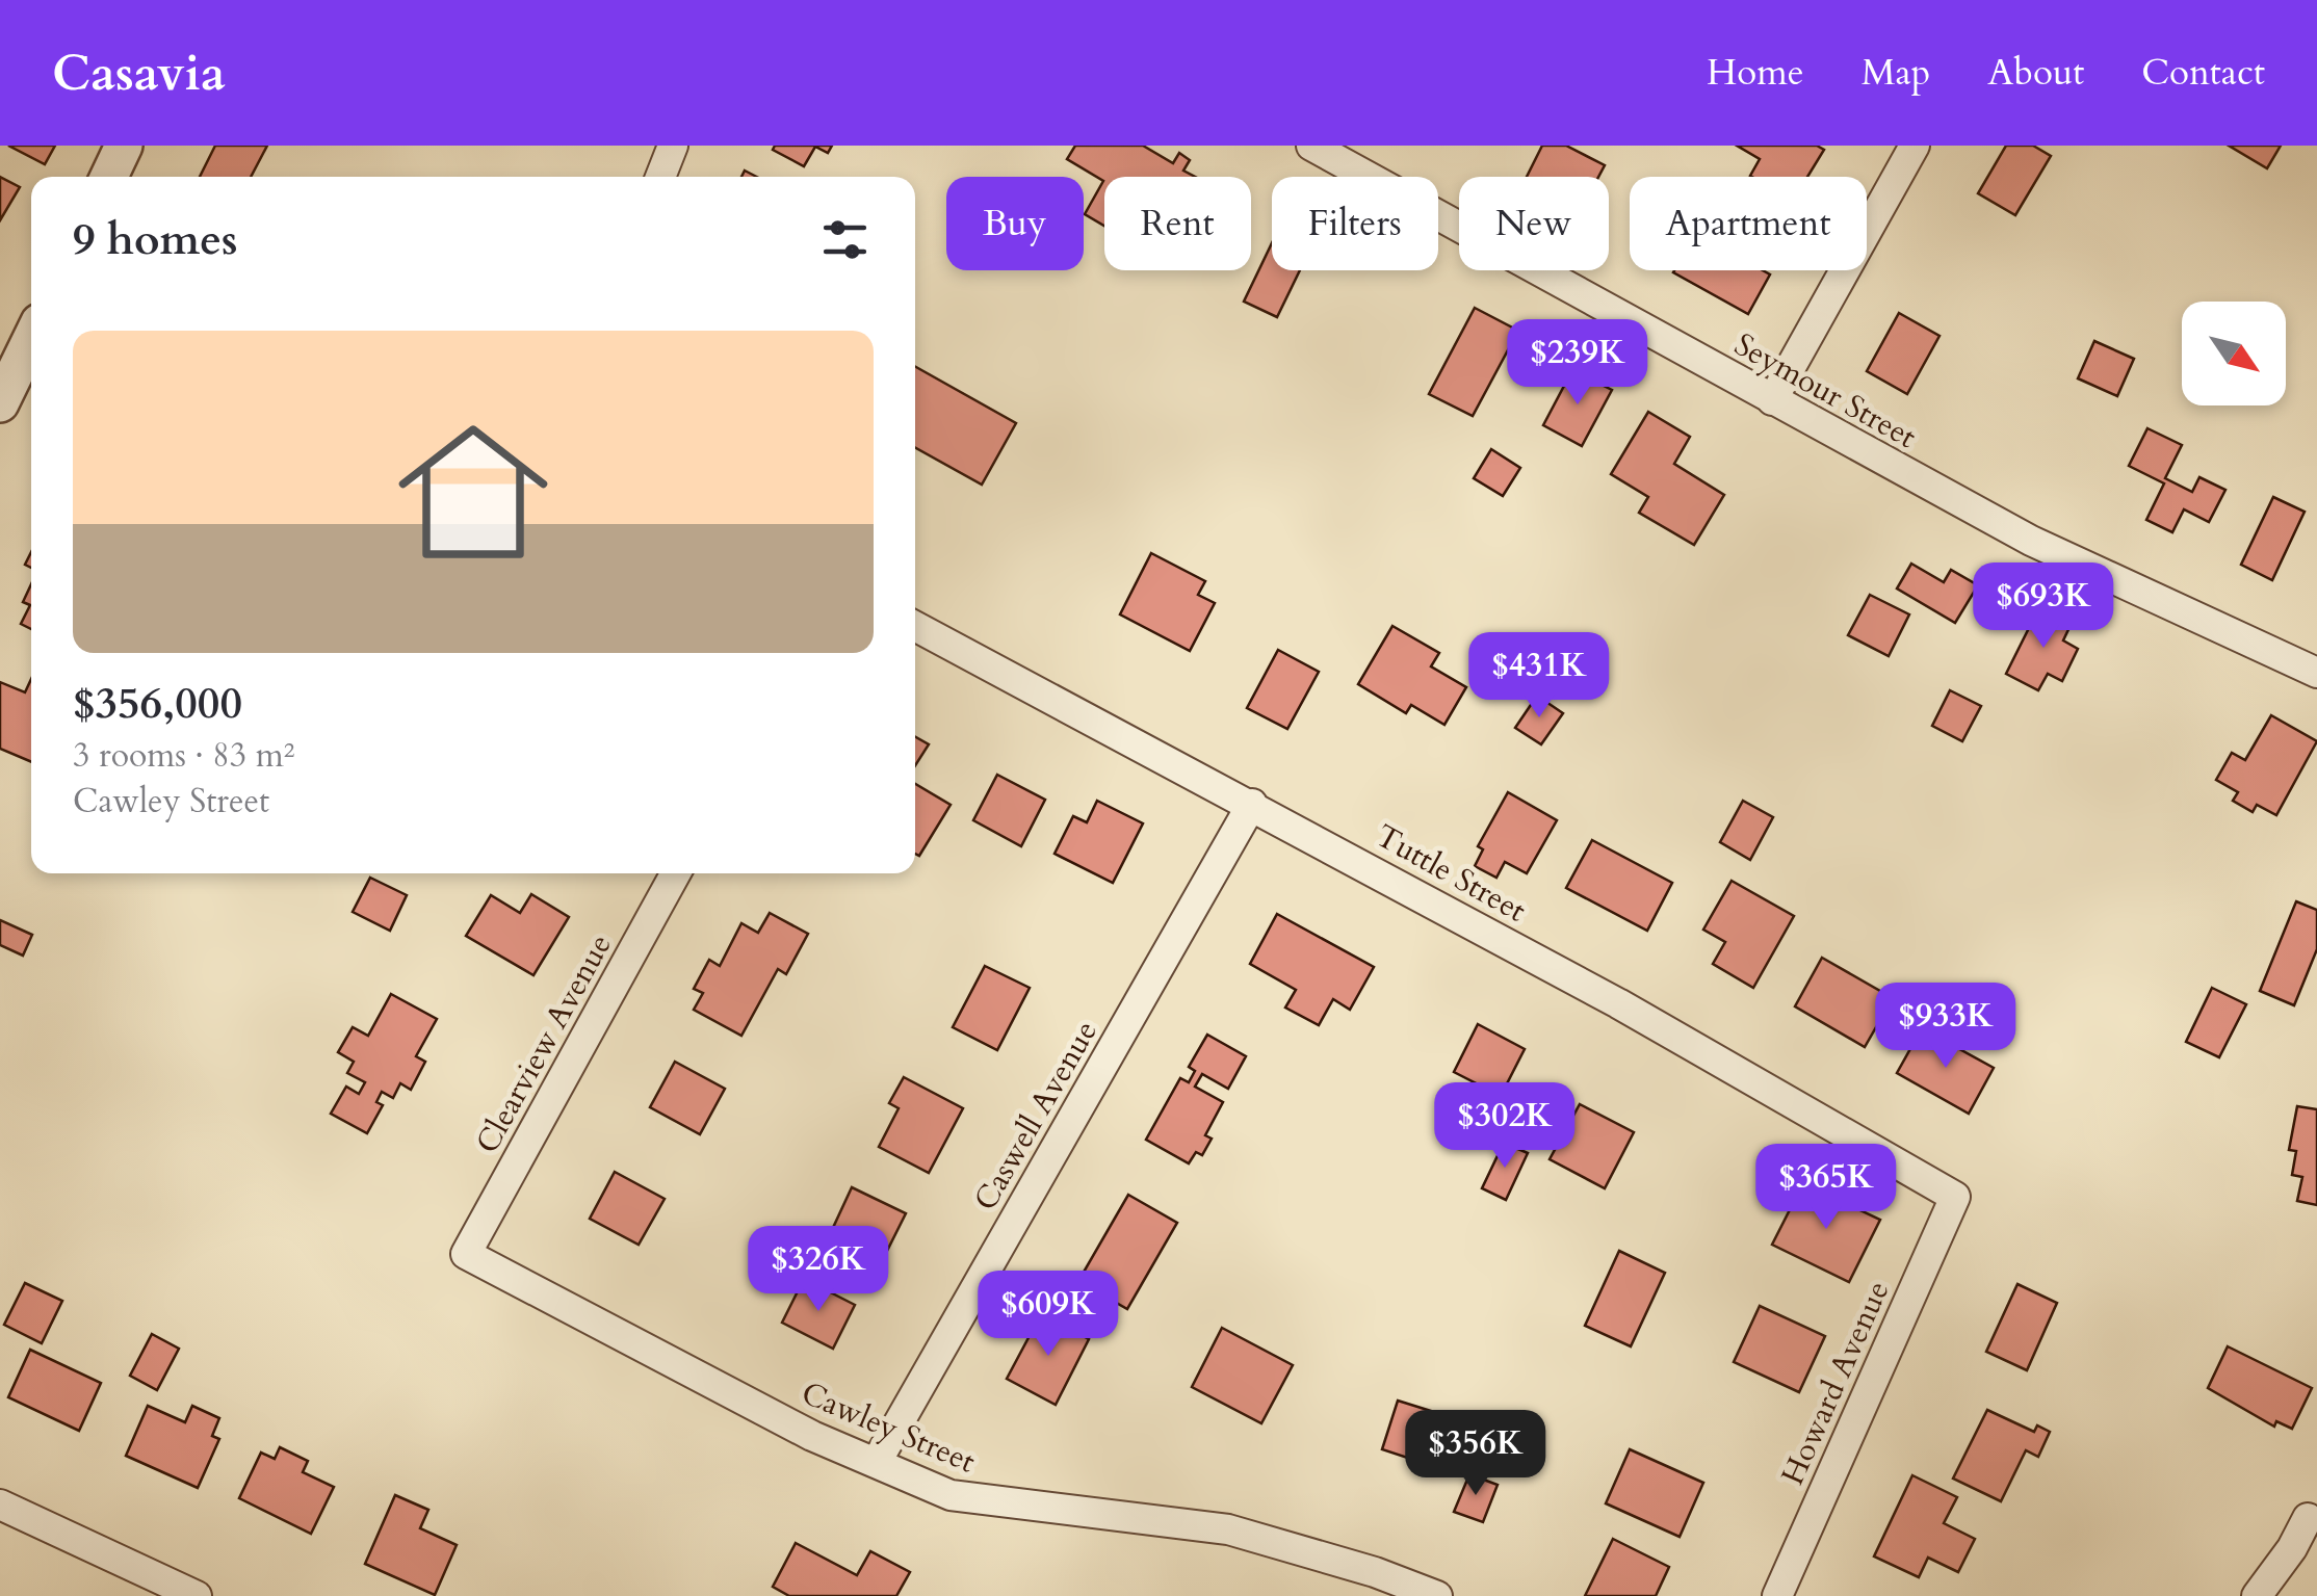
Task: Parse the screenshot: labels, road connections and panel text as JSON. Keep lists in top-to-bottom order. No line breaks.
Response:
{"streets":{"street":["Seymour Street","Tuttle Street","Clearview Avenue","Caswell Avenue","Howard Avenue","Cawley Street"]},"crossings":[["Tuttle Street","Caswell Avenue"],["Tuttle Street","Howard Avenue"],["Clearview Avenue","Cawley Street"],["Caswell Avenue","Cawley Street"]],"north":"bottom right","page":{"header":"Casavia","nav":["Home","Map","About","Contact"],"chip":["Buy","Rent","Filters","New","Apartment"],"heading":"9 homes","list":[{"name":"$356,000","note":"3 rooms · 83 m² · Cawley Street"}],"price":["$239K","$693K","$431K","$933K","$302K","$365K","$326K","$609K","$356K"]}}
